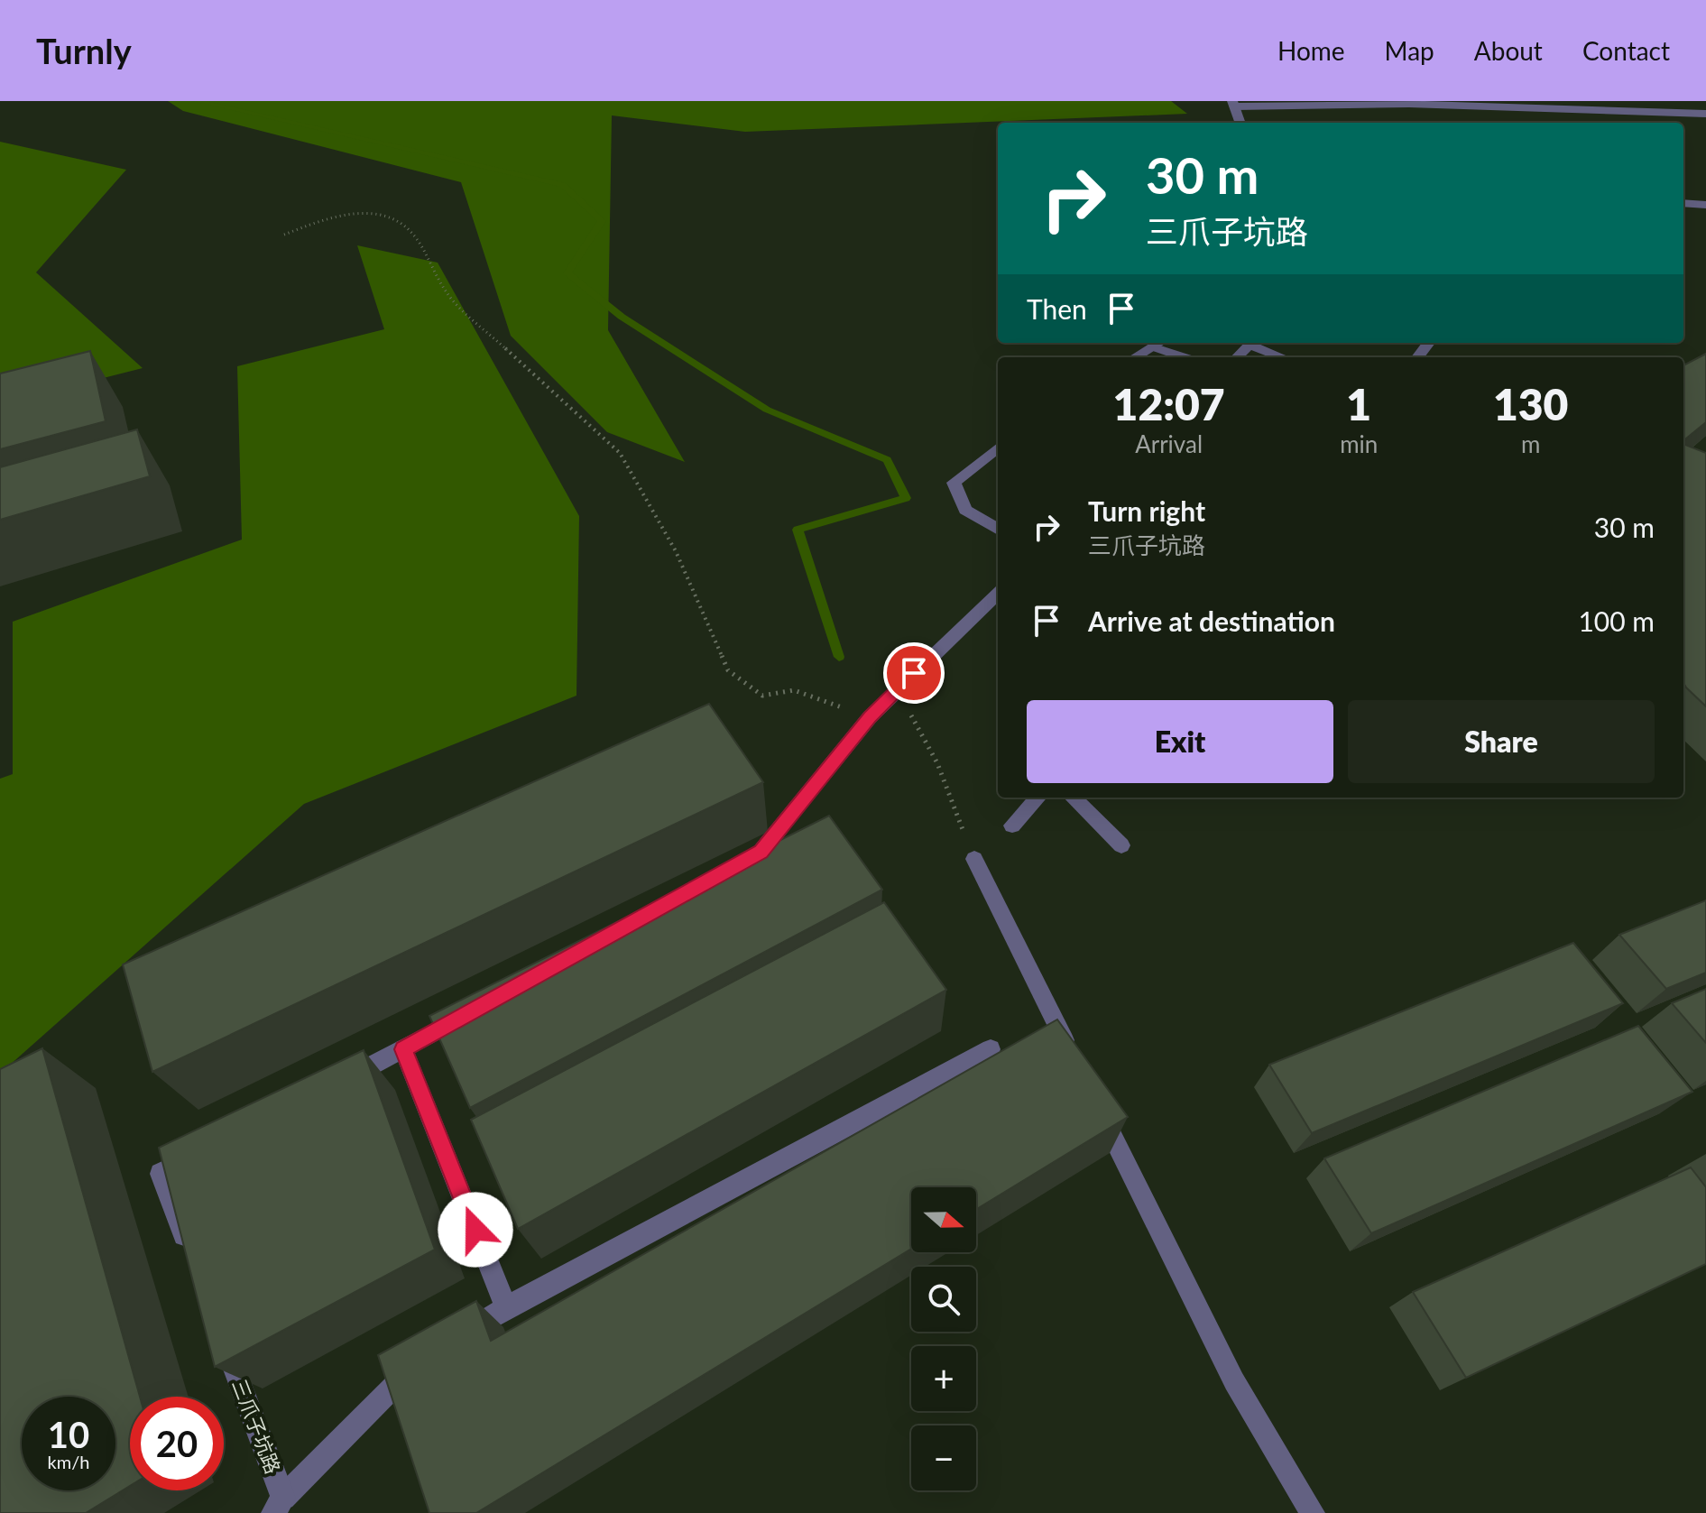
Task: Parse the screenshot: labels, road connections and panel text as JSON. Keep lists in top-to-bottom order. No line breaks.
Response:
{"streets":{"street":["三爪子坑路"]},"north":"right","page":{"header":"Turnly","nav":["Home","Map","About","Contact"],"turn":["30 m","三爪子坑路"],"then":"Then","eta":["12:07","Arrival","1","min","130","m"],"list":[{"name":"Turn right","note":"三爪子坑路","value":"30 m"},{"name":"Arrive at destination","value":"100 m"}],"buttons":["Exit","Share"],"map_buttons":["+","−"],"speed":"10 km/h","limit":"20"}}
